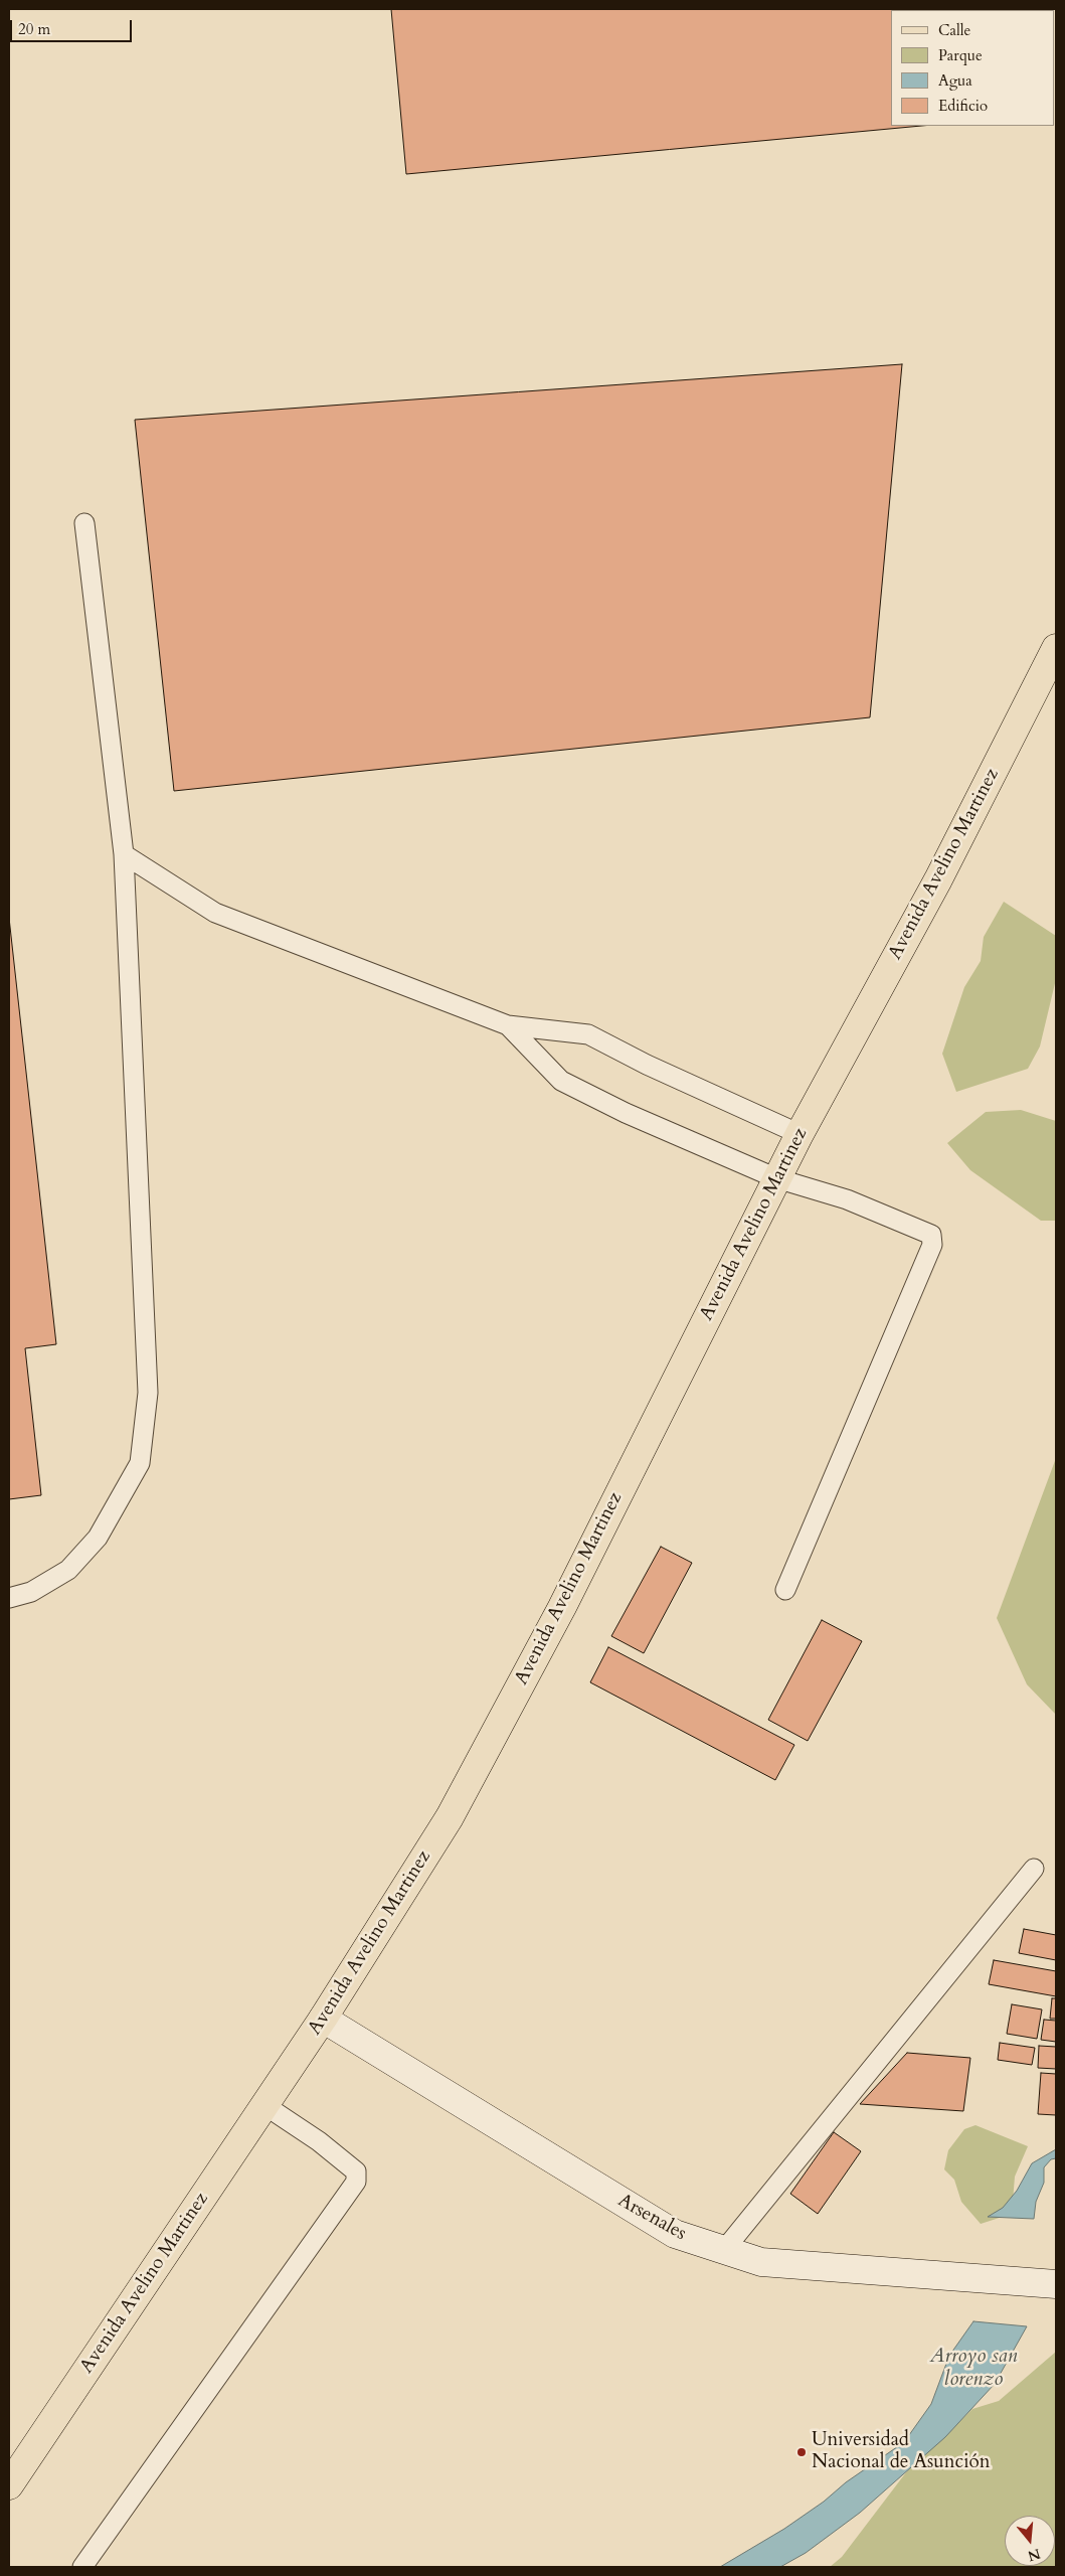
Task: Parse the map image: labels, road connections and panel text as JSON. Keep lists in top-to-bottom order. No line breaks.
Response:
{"streets":{"main road":["Avenida Avelino Martinez","Arsenales"]},"crossings":[["Avenida Avelino Martinez","Arsenales"]],"water":["Arroyo san lorenzo"],"places":["Universidad Nacional de Asunción"],"legend":["Calle","Parque","Agua","Edificio"],"scale_bar":"20 m","north":"bottom"}
